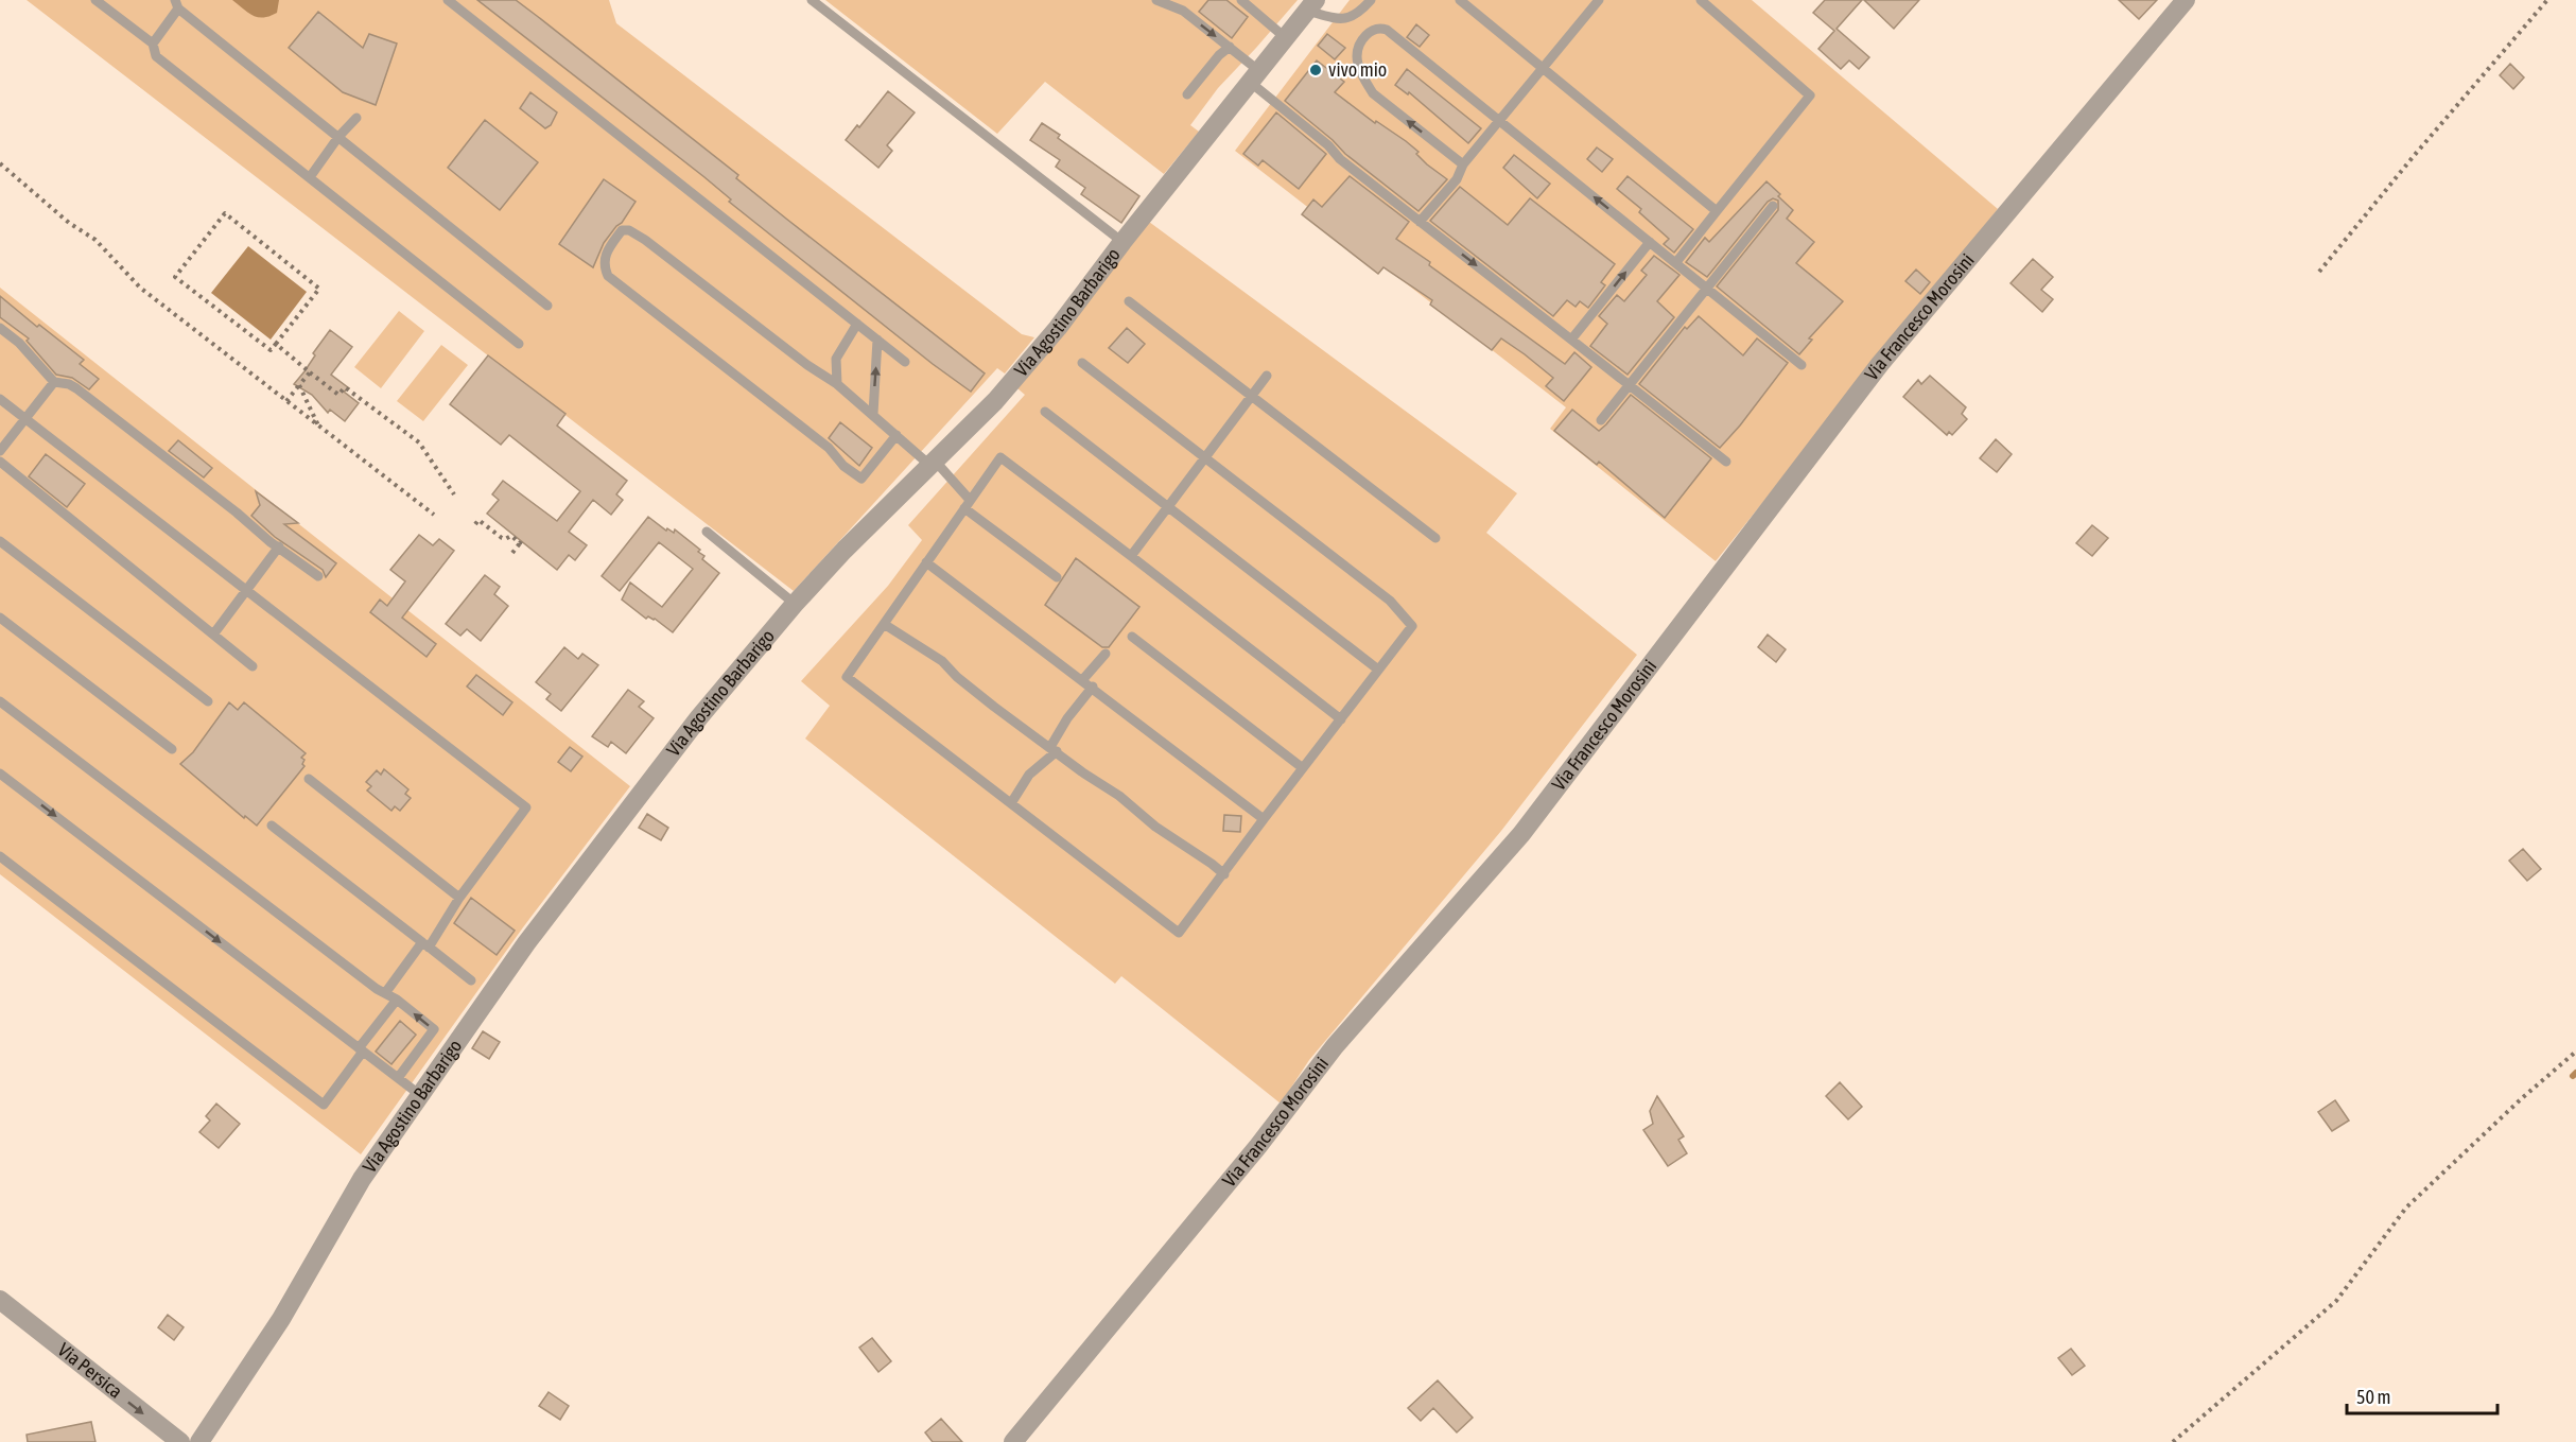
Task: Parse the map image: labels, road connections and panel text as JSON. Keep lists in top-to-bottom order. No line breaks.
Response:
{"streets":{"street":["Via Agostino Barbarigo","Via Francesco Morosini","Via Persica"]},"one_way":["Via Persica"],"places":["vivo mio"],"scale_bar":"50 m"}
